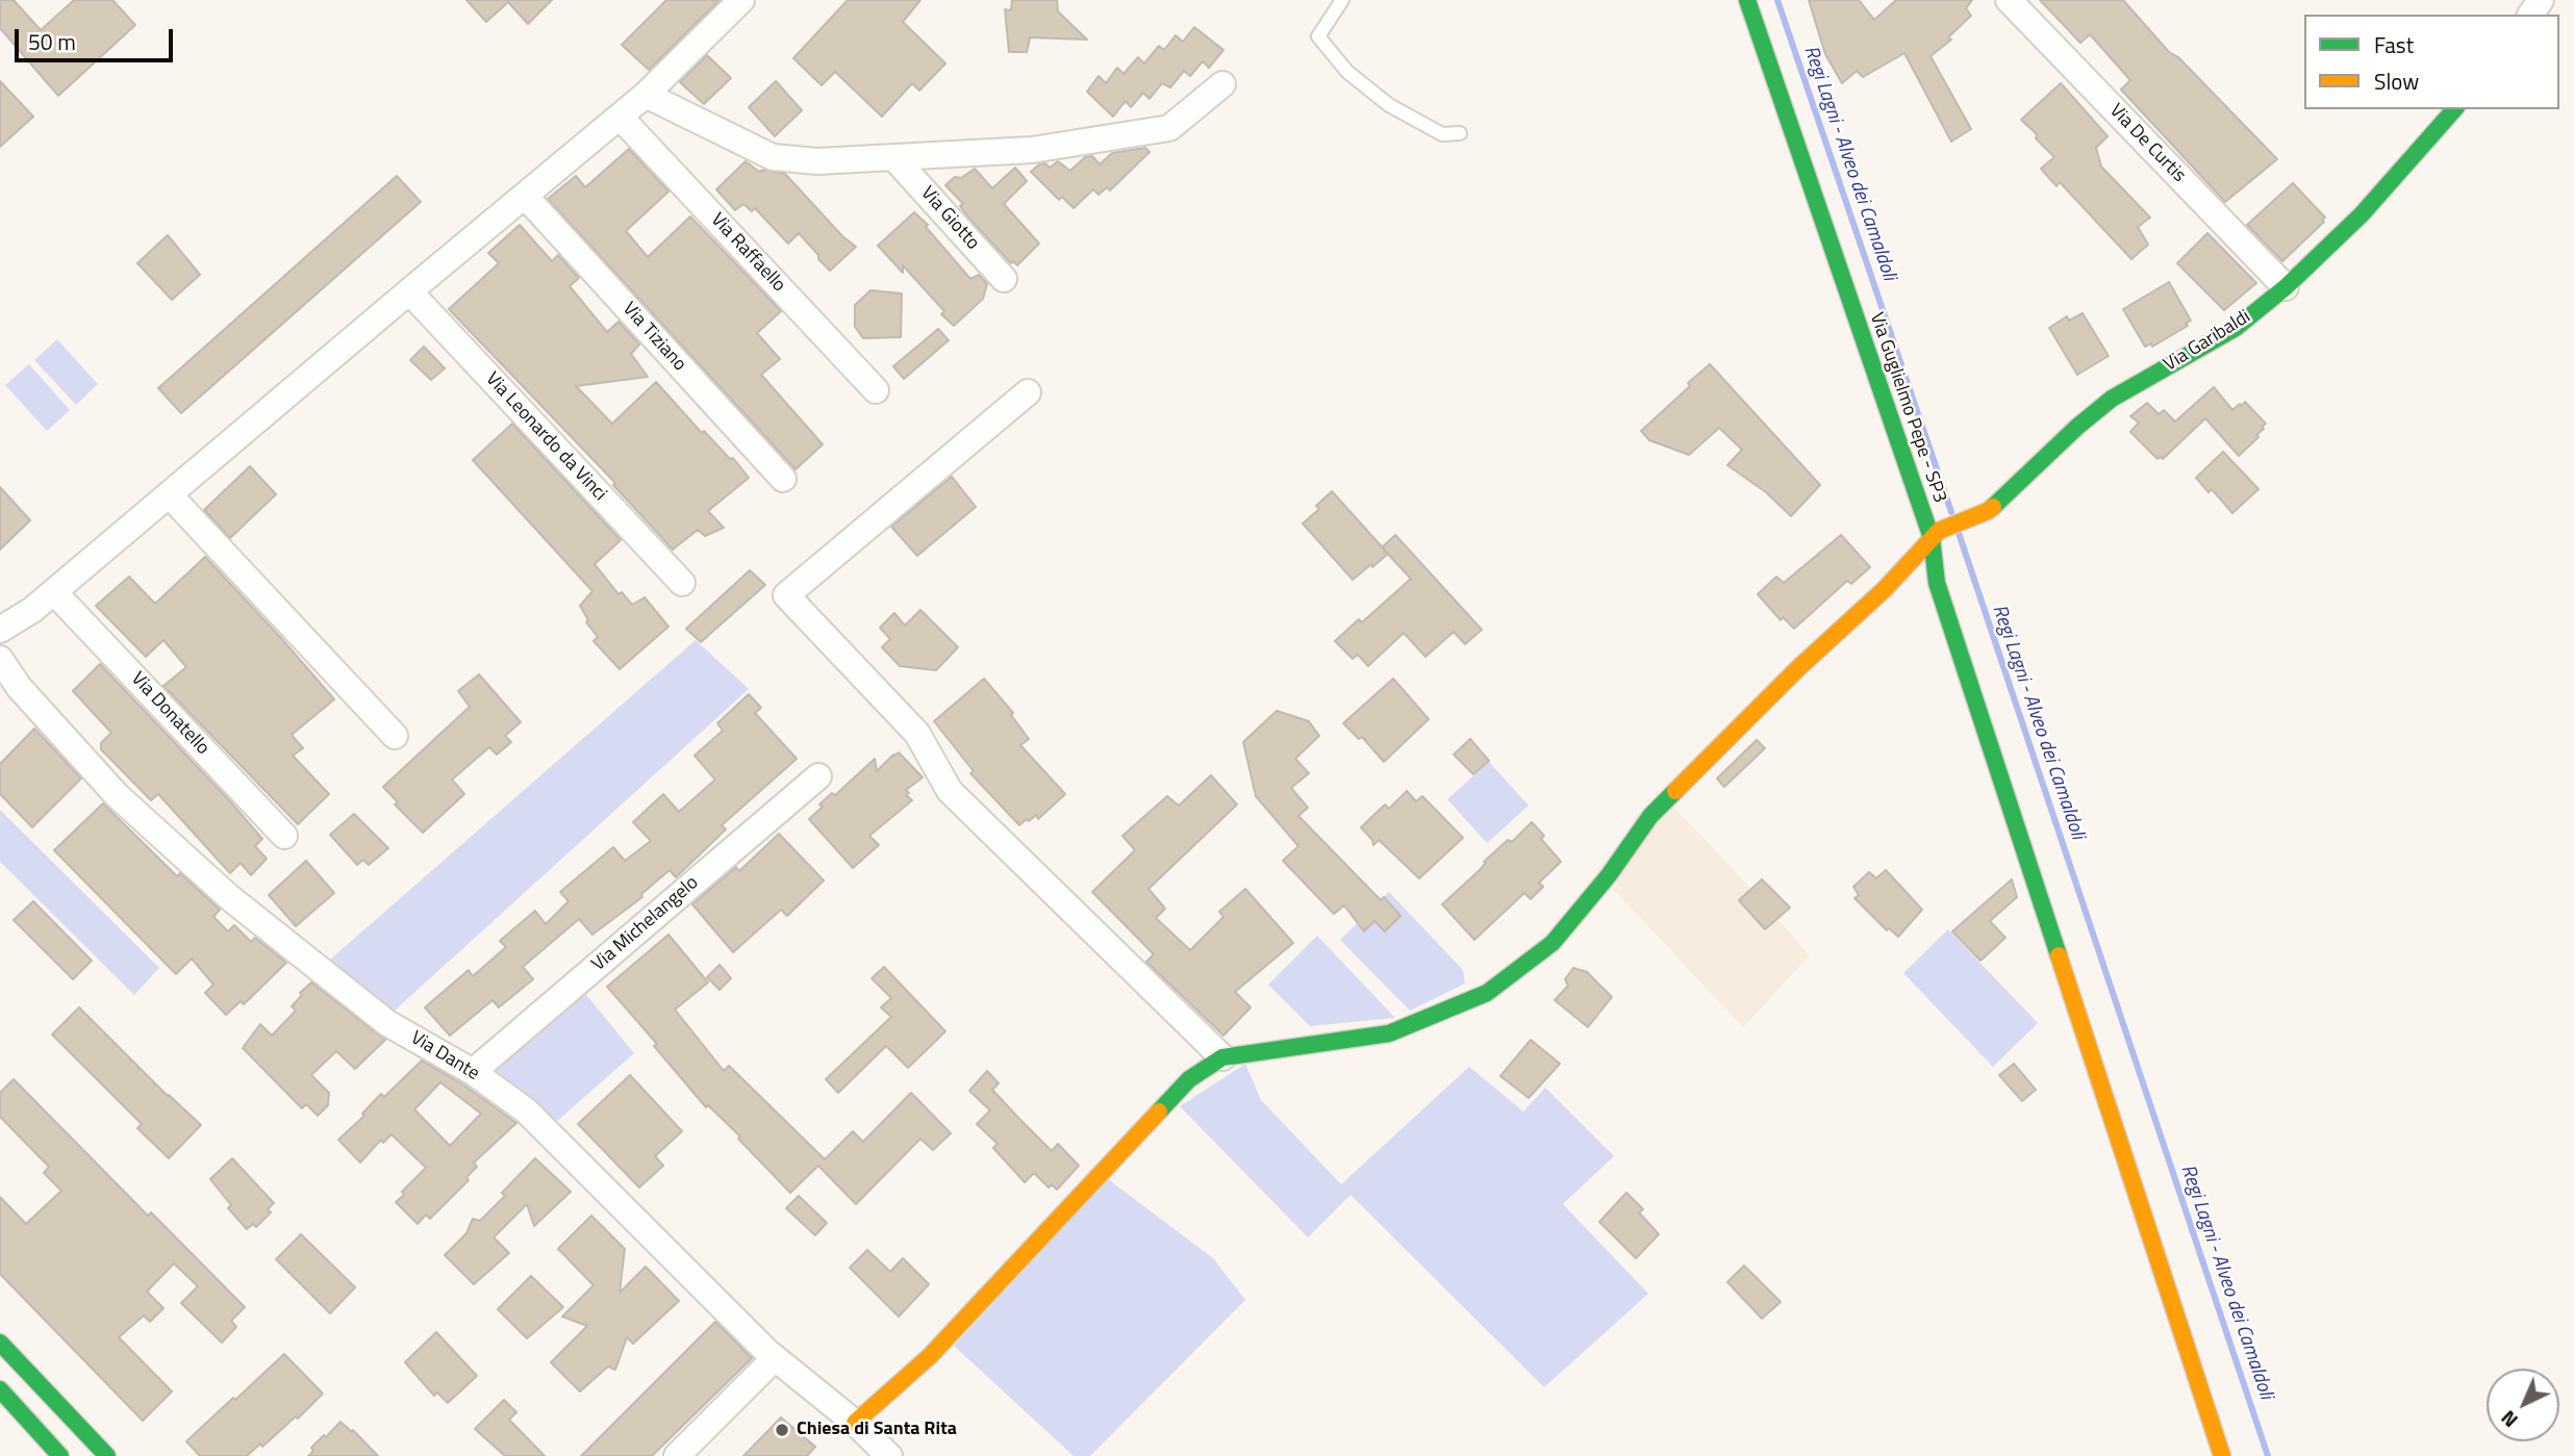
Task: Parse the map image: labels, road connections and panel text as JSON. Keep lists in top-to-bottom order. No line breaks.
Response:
{"streets":{"street":["Via De Curtis","Via Giotto","Via Raffaello","Via Tiziano","Via Garibaldi","Via Guglielmo Pepe - SP3","Via Leonardo da Vinci","Via Donatello","Via Michelangelo","Via Dante"]},"crossings":[["Via De Curtis","Via Garibaldi"],["Via Garibaldi","Via Guglielmo Pepe - SP3"],["Via Michelangelo","Via Dante"]],"water":["Regi Lagni - Alveo dei Camaldoli"],"places":["Chiesa di Santa Rita"],"legend":["Fast","Slow"],"scale_bar":"50 m","north":"bottom left"}
